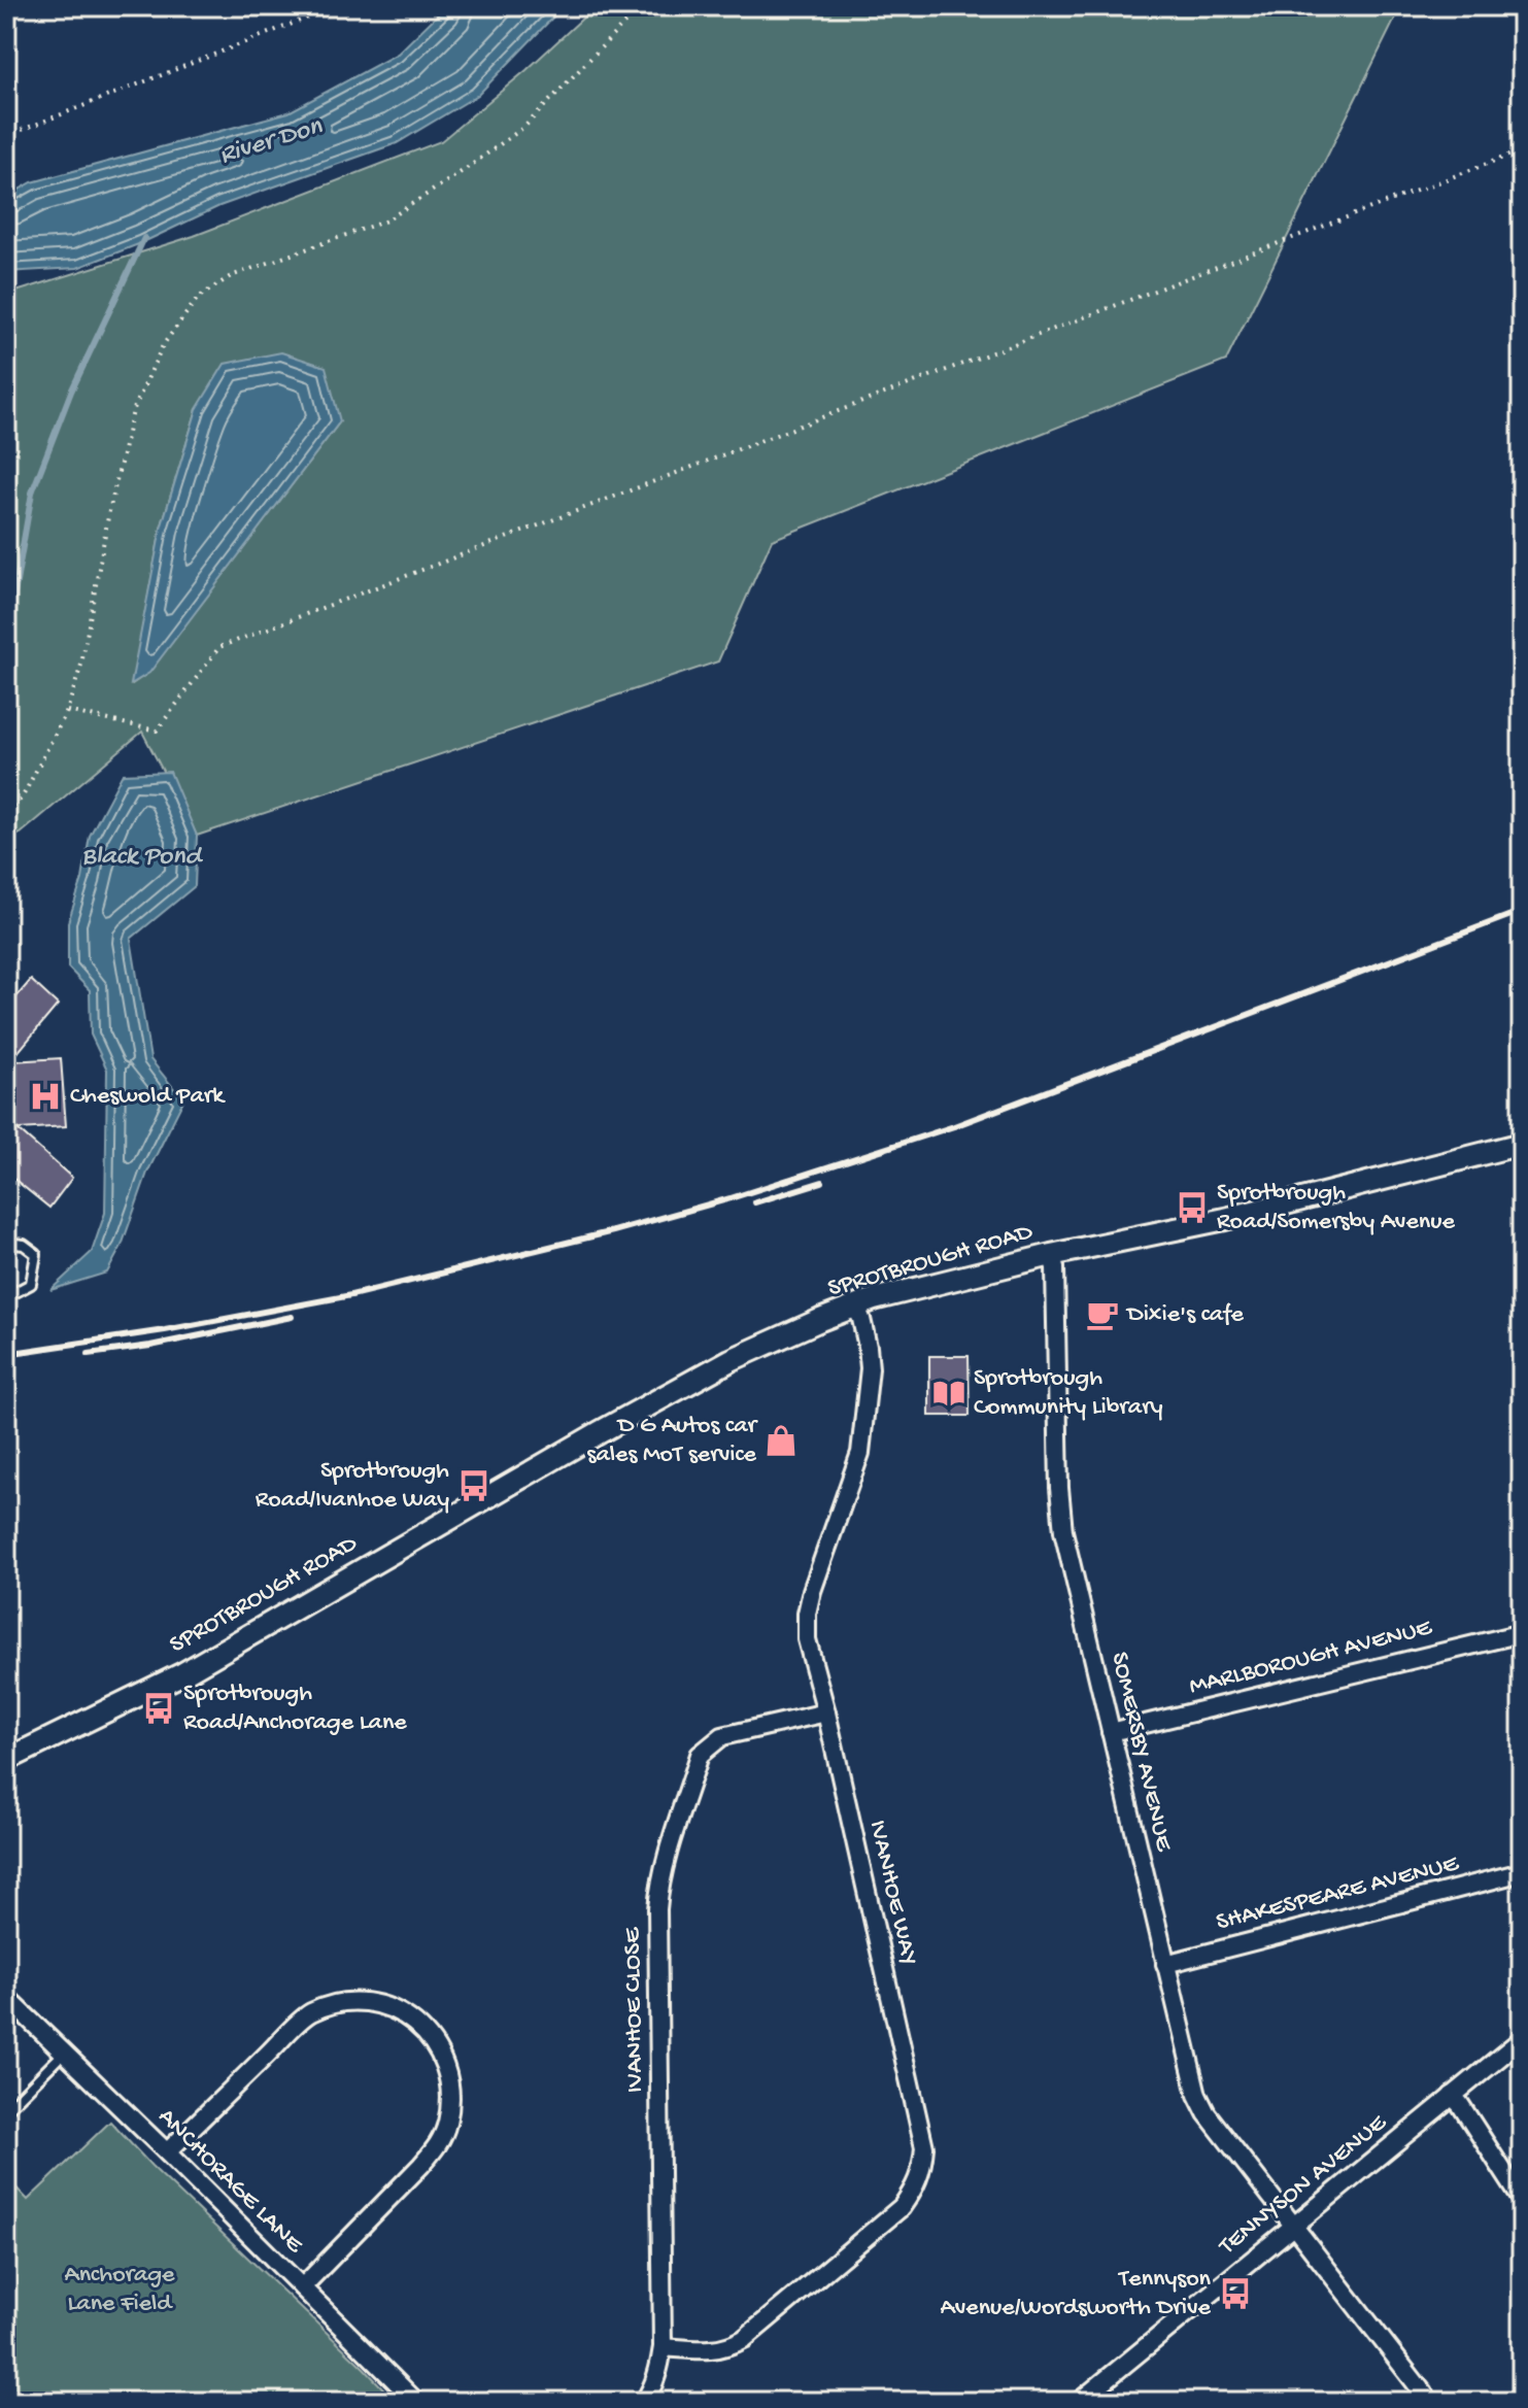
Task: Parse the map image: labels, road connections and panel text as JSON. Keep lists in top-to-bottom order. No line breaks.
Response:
{"streets":{"street":["SPROTBROUGH ROAD","MARLBOROUGH AVENUE","SOMERSBY AVENUE","IVANHOE WAY","SHAKESPEARE AVENUE","IVANHOE CLOSE","ANCHORAGE LANE","TENNYSON AVENUE"]},"crossings":[["SPROTBROUGH ROAD","SOMERSBY AVENUE"],["SPROTBROUGH ROAD","IVANHOE WAY"],["MARLBOROUGH AVENUE","SOMERSBY AVENUE"],["SOMERSBY AVENUE","SHAKESPEARE AVENUE"],["SOMERSBY AVENUE","TENNYSON AVENUE"],["IVANHOE WAY","IVANHOE CLOSE"]],"water":["River Don","Black Pond"],"parks":["Anchorage Lane Field"],"places":{"hospital":["Cheswold Park"],"bus stop":["Sprotbrough Road/Somersby Avenue","Sprotbrough Road/Ivanhoe Way","Sprotbrough Road/Anchorage Lane","Tennyson Avenue/Wordsworth Drive"],"cafe":["Dixie's cafe"],"library":["Sprotbrough Community Library"],"shop":["D G Autos car sales MoT service"]}}
